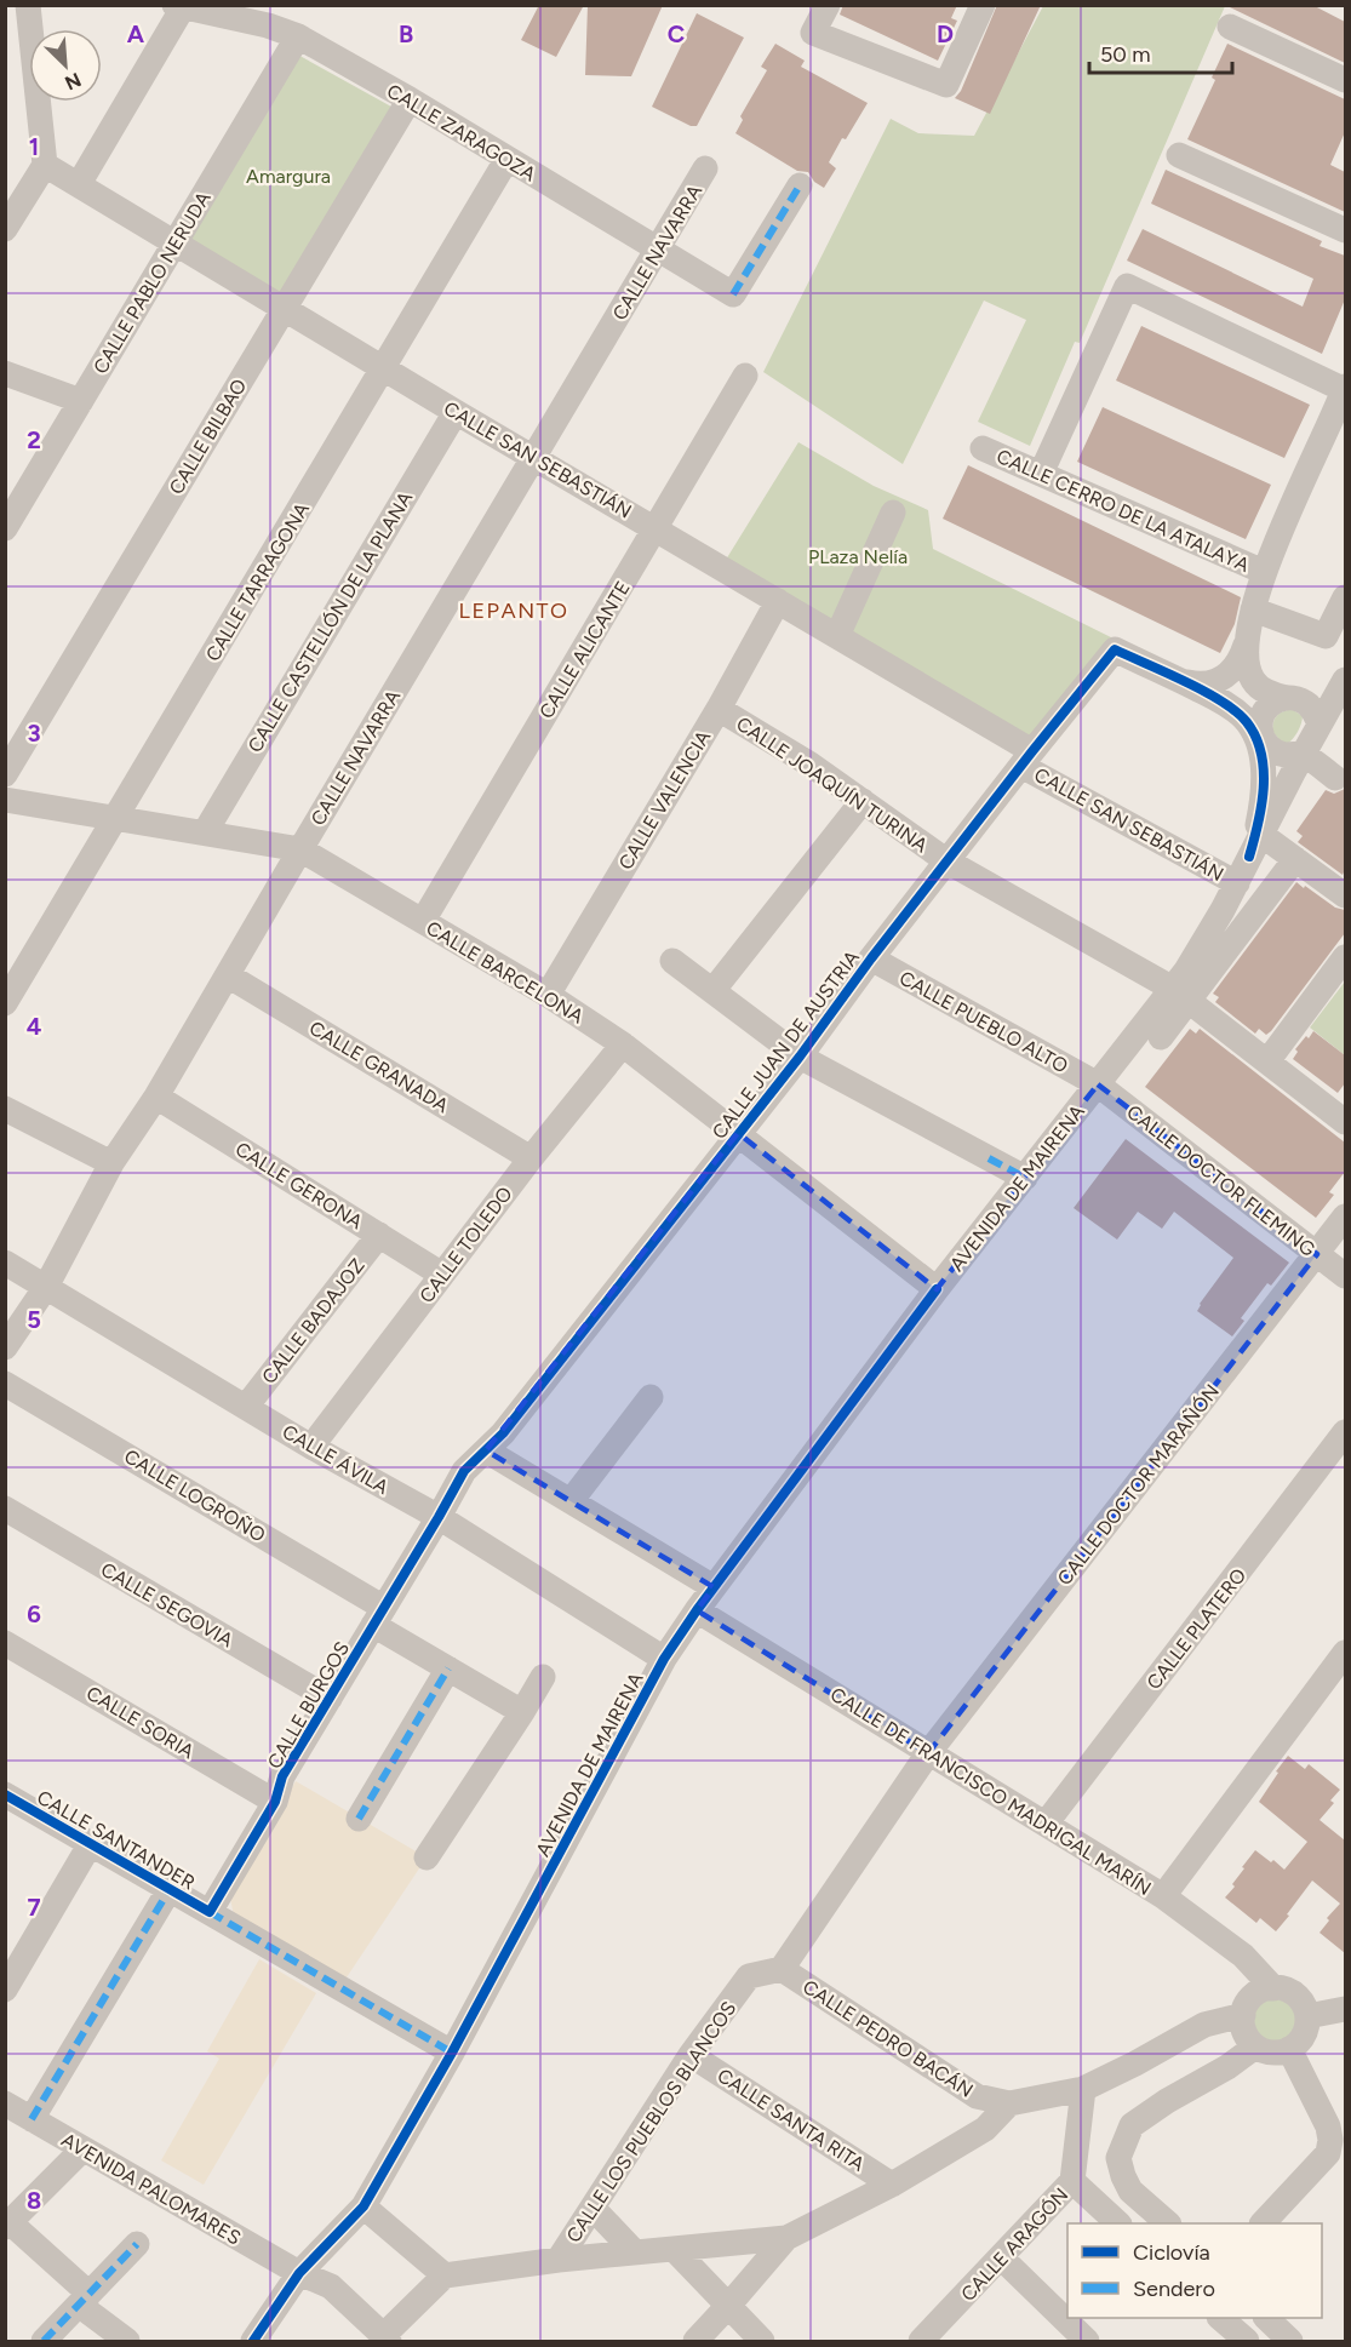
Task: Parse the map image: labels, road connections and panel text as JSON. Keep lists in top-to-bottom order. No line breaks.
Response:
{"streets":{"street":["CALLE ZARAGOZA","CALLE NAVARRA","CALLE PABLO NERUDA","CALLE BILBAO","CALLE SAN SEBASTIÁN","CALLE CERRO DE LA ATALAYA","CALLE TARRAGONA","CALLE CASTELLÓN DE LA PLANA","CALLE ALICANTE","CALLE JOAQUÍN TURINA","CALLE VALENCIA","CALLE BARCELONA","CALLE PUEBLO ALTO","CALLE JUAN DE AUSTRIA","CALLE GRANADA","CALLE DOCTOR FLEMING","CALLE GERONA","AVENIDA DE MAIRENA","CALLE TOLEDO","CALLE BADAJOZ","CALLE ÁVILA","CALLE DOCTOR MARAÑÓN","CALLE LOGROÑO","CALLE SEGOVIA","CALLE PLATERO","CALLE BURGOS","CALLE SORIA","CALLE DE FRANCISCO MADRIGAL MARÍN","CALLE SANTANDER","CALLE PEDRO BACÁN","CALLE SANTA RITA","CALLE LOS PUEBLOS BLANCOS","AVENIDA PALOMARES","CALLE ARAGÓN"]},"crossings":[["CALLE ZARAGOZA","CALLE NAVARRA"],["CALLE ZARAGOZA","CALLE PABLO NERUDA"],["CALLE ZARAGOZA","CALLE BILBAO"],["CALLE ZARAGOZA","CALLE TARRAGONA"],["CALLE NAVARRA","CALLE SAN SEBASTIÁN"],["CALLE NAVARRA","CALLE BARCELONA"],["CALLE NAVARRA","CALLE GRANADA"],["CALLE NAVARRA","CALLE GERONA"],["CALLE NAVARRA","CALLE ÁVILA"],["CALLE PABLO NERUDA","CALLE SAN SEBASTIÁN"],["CALLE BILBAO","CALLE SAN SEBASTIÁN"],["CALLE SAN SEBASTIÁN","CALLE TARRAGONA"],["CALLE SAN SEBASTIÁN","CALLE CASTELLÓN DE LA PLANA"],["CALLE SAN SEBASTIÁN","CALLE ALICANTE"],["CALLE SAN SEBASTIÁN","CALLE VALENCIA"],["CALLE SAN SEBASTIÁN","CALLE JUAN DE AUSTRIA"],["CALLE SAN SEBASTIÁN","AVENIDA DE MAIRENA"],["CALLE TARRAGONA","CALLE BARCELONA"],["CALLE CASTELLÓN DE LA PLANA","CALLE BARCELONA"],["CALLE ALICANTE","CALLE BARCELONA"],["CALLE JOAQUÍN TURINA","CALLE VALENCIA"],["CALLE JOAQUÍN TURINA","CALLE JUAN DE AUSTRIA"],["CALLE JOAQUÍN TURINA","AVENIDA DE MAIRENA"],["CALLE VALENCIA","CALLE BARCELONA"],["CALLE BARCELONA","CALLE JUAN DE AUSTRIA"],["CALLE BARCELONA","AVENIDA DE MAIRENA"],["CALLE BARCELONA","CALLE TOLEDO"],["CALLE PUEBLO ALTO","CALLE JUAN DE AUSTRIA"],["CALLE PUEBLO ALTO","CALLE DOCTOR FLEMING"],["CALLE PUEBLO ALTO","AVENIDA DE MAIRENA"],["CALLE JUAN DE AUSTRIA","CALLE ÁVILA"],["CALLE JUAN DE AUSTRIA","CALLE BURGOS"],["CALLE GRANADA","CALLE TOLEDO"],["CALLE DOCTOR FLEMING","AVENIDA DE MAIRENA"],["CALLE DOCTOR FLEMING","CALLE DOCTOR MARAÑÓN"],["CALLE GERONA","CALLE TOLEDO"],["CALLE GERONA","CALLE BADAJOZ"],["AVENIDA DE MAIRENA","CALLE ÁVILA"],["AVENIDA DE MAIRENA","CALLE DE FRANCISCO MADRIGAL MARÍN"],["AVENIDA DE MAIRENA","CALLE SANTANDER"],["AVENIDA DE MAIRENA","AVENIDA PALOMARES"],["CALLE TOLEDO","CALLE ÁVILA"],["CALLE BADAJOZ","CALLE ÁVILA"],["CALLE ÁVILA","CALLE BURGOS"],["CALLE DOCTOR MARAÑÓN","CALLE DE FRANCISCO MADRIGAL MARÍN"],["CALLE LOGROÑO","CALLE BURGOS"],["CALLE SEGOVIA","CALLE BURGOS"],["CALLE PLATERO","CALLE DE FRANCISCO MADRIGAL MARÍN"],["CALLE BURGOS","CALLE SORIA"],["CALLE BURGOS","CALLE SANTANDER"],["CALLE DE FRANCISCO MADRIGAL MARÍN","CALLE PEDRO BACÁN"],["CALLE PEDRO BACÁN","CALLE LOS PUEBLOS BLANCOS"],["CALLE PEDRO BACÁN","CALLE ARAGÓN"],["CALLE SANTA RITA","CALLE LOS PUEBLOS BLANCOS"]],"districts":["LEPANTO"],"parks":["Amargura","PLaza Nelía"],"legend":["Ciclovía","Sendero"],"scale_bar":"50 m","north":"bottom right","grid":{"columns":["A","B","C","D"],"rows":["1","2","3","4","5","6","7","8"]}}
